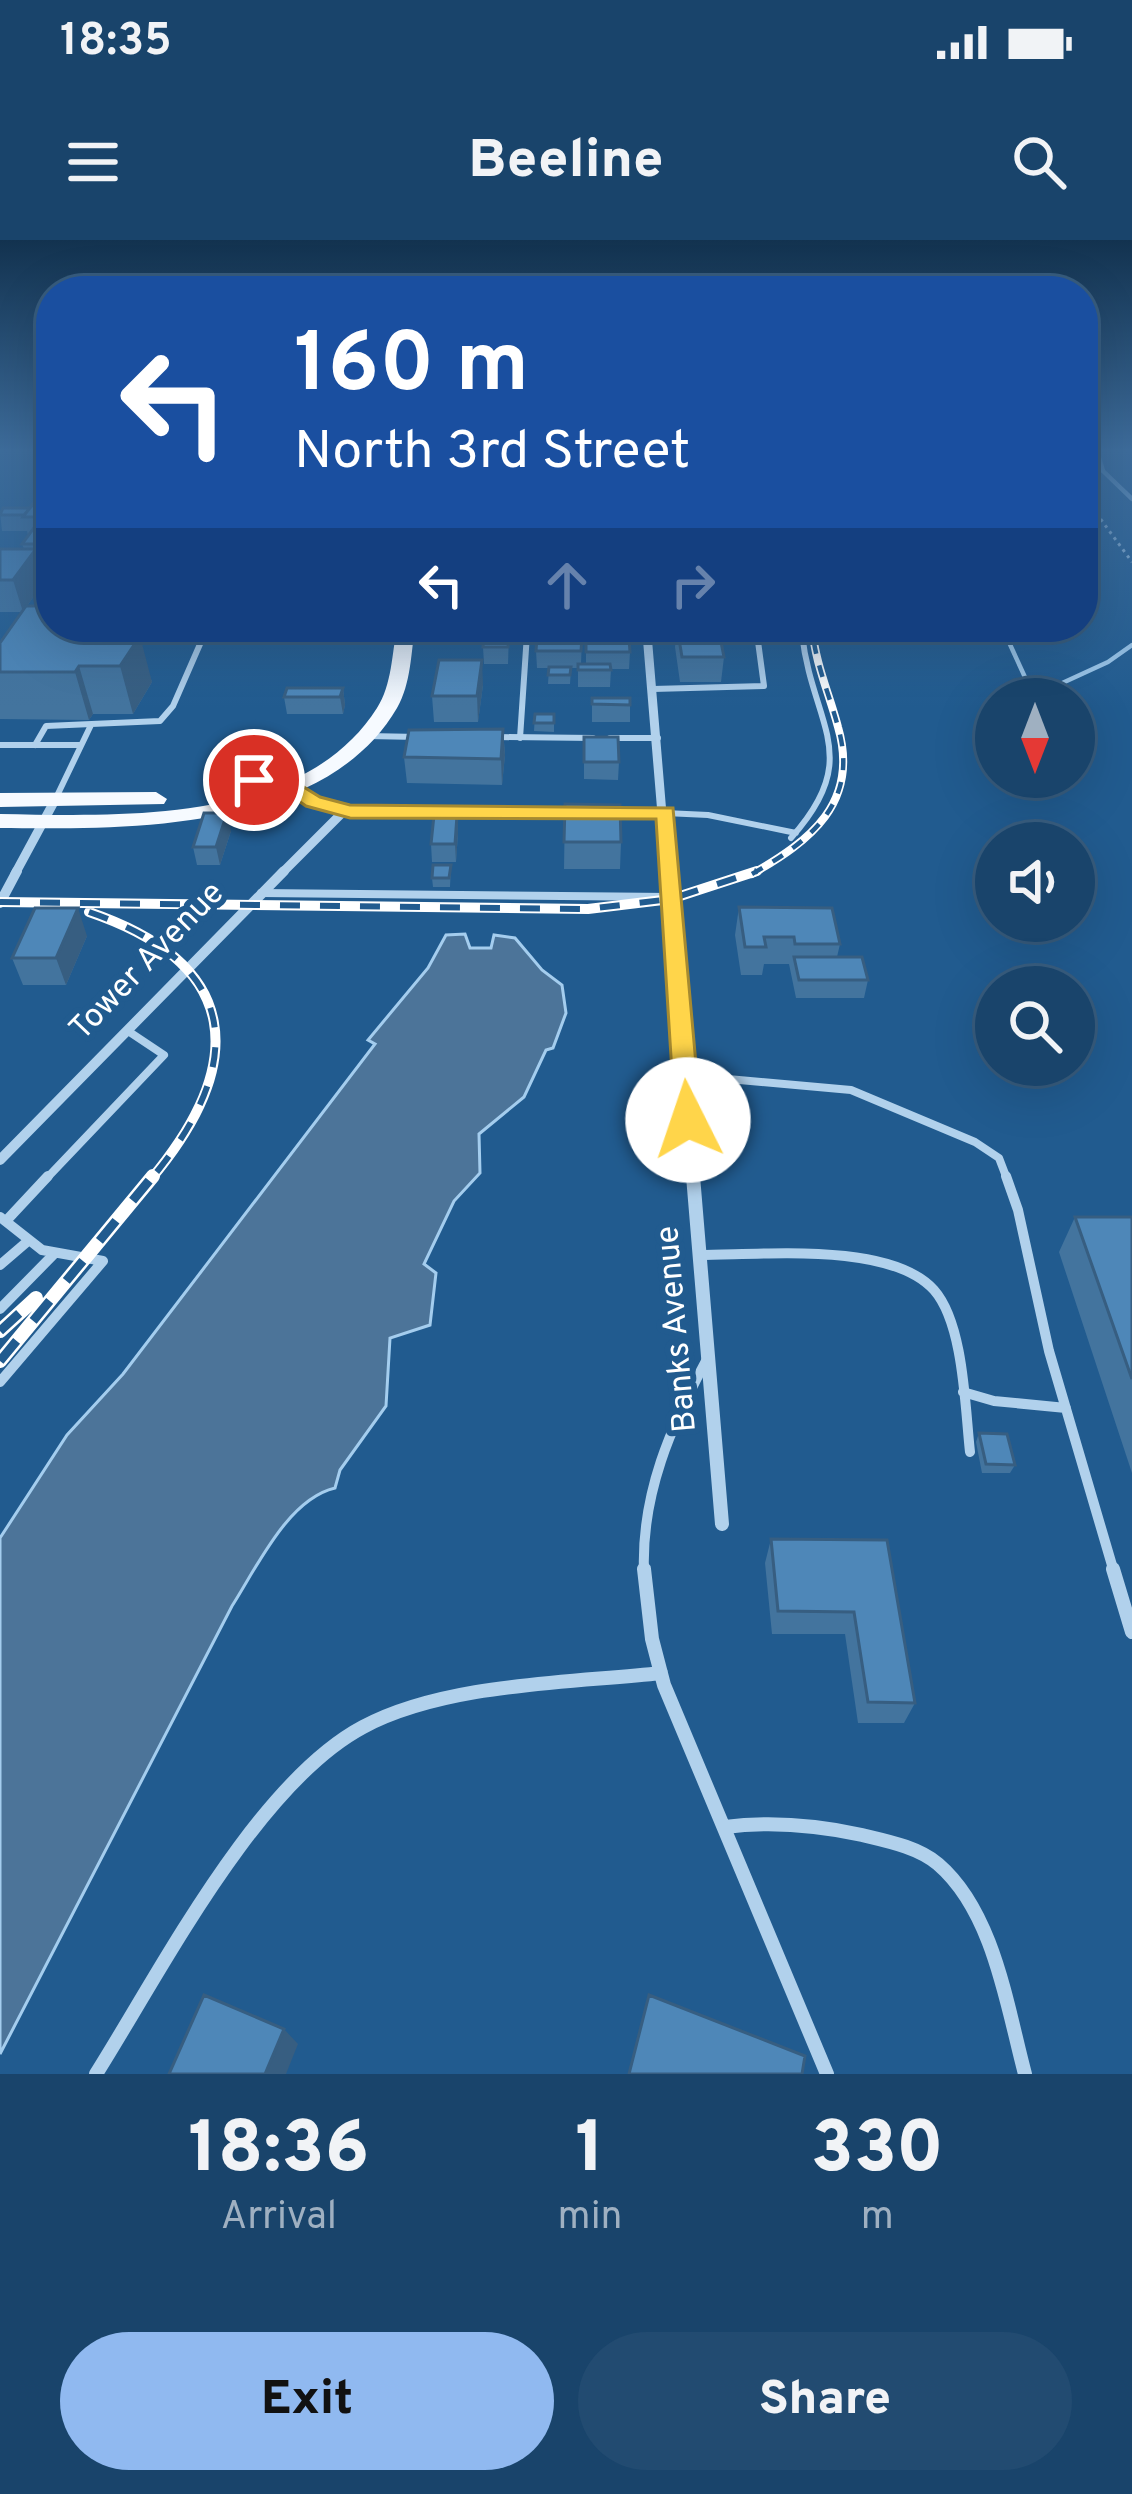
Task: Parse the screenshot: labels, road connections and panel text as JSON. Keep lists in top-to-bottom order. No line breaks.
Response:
{"streets":{"street":["Tower Avenue","Banks Avenue"]},"north":"bottom","page":{"status":"18:35","header":"Beeline","turn":["160 m","North 3rd Street"],"eta":["18:36","Arrival","1","min","330","m"],"buttons":["Exit","Share"]}}
